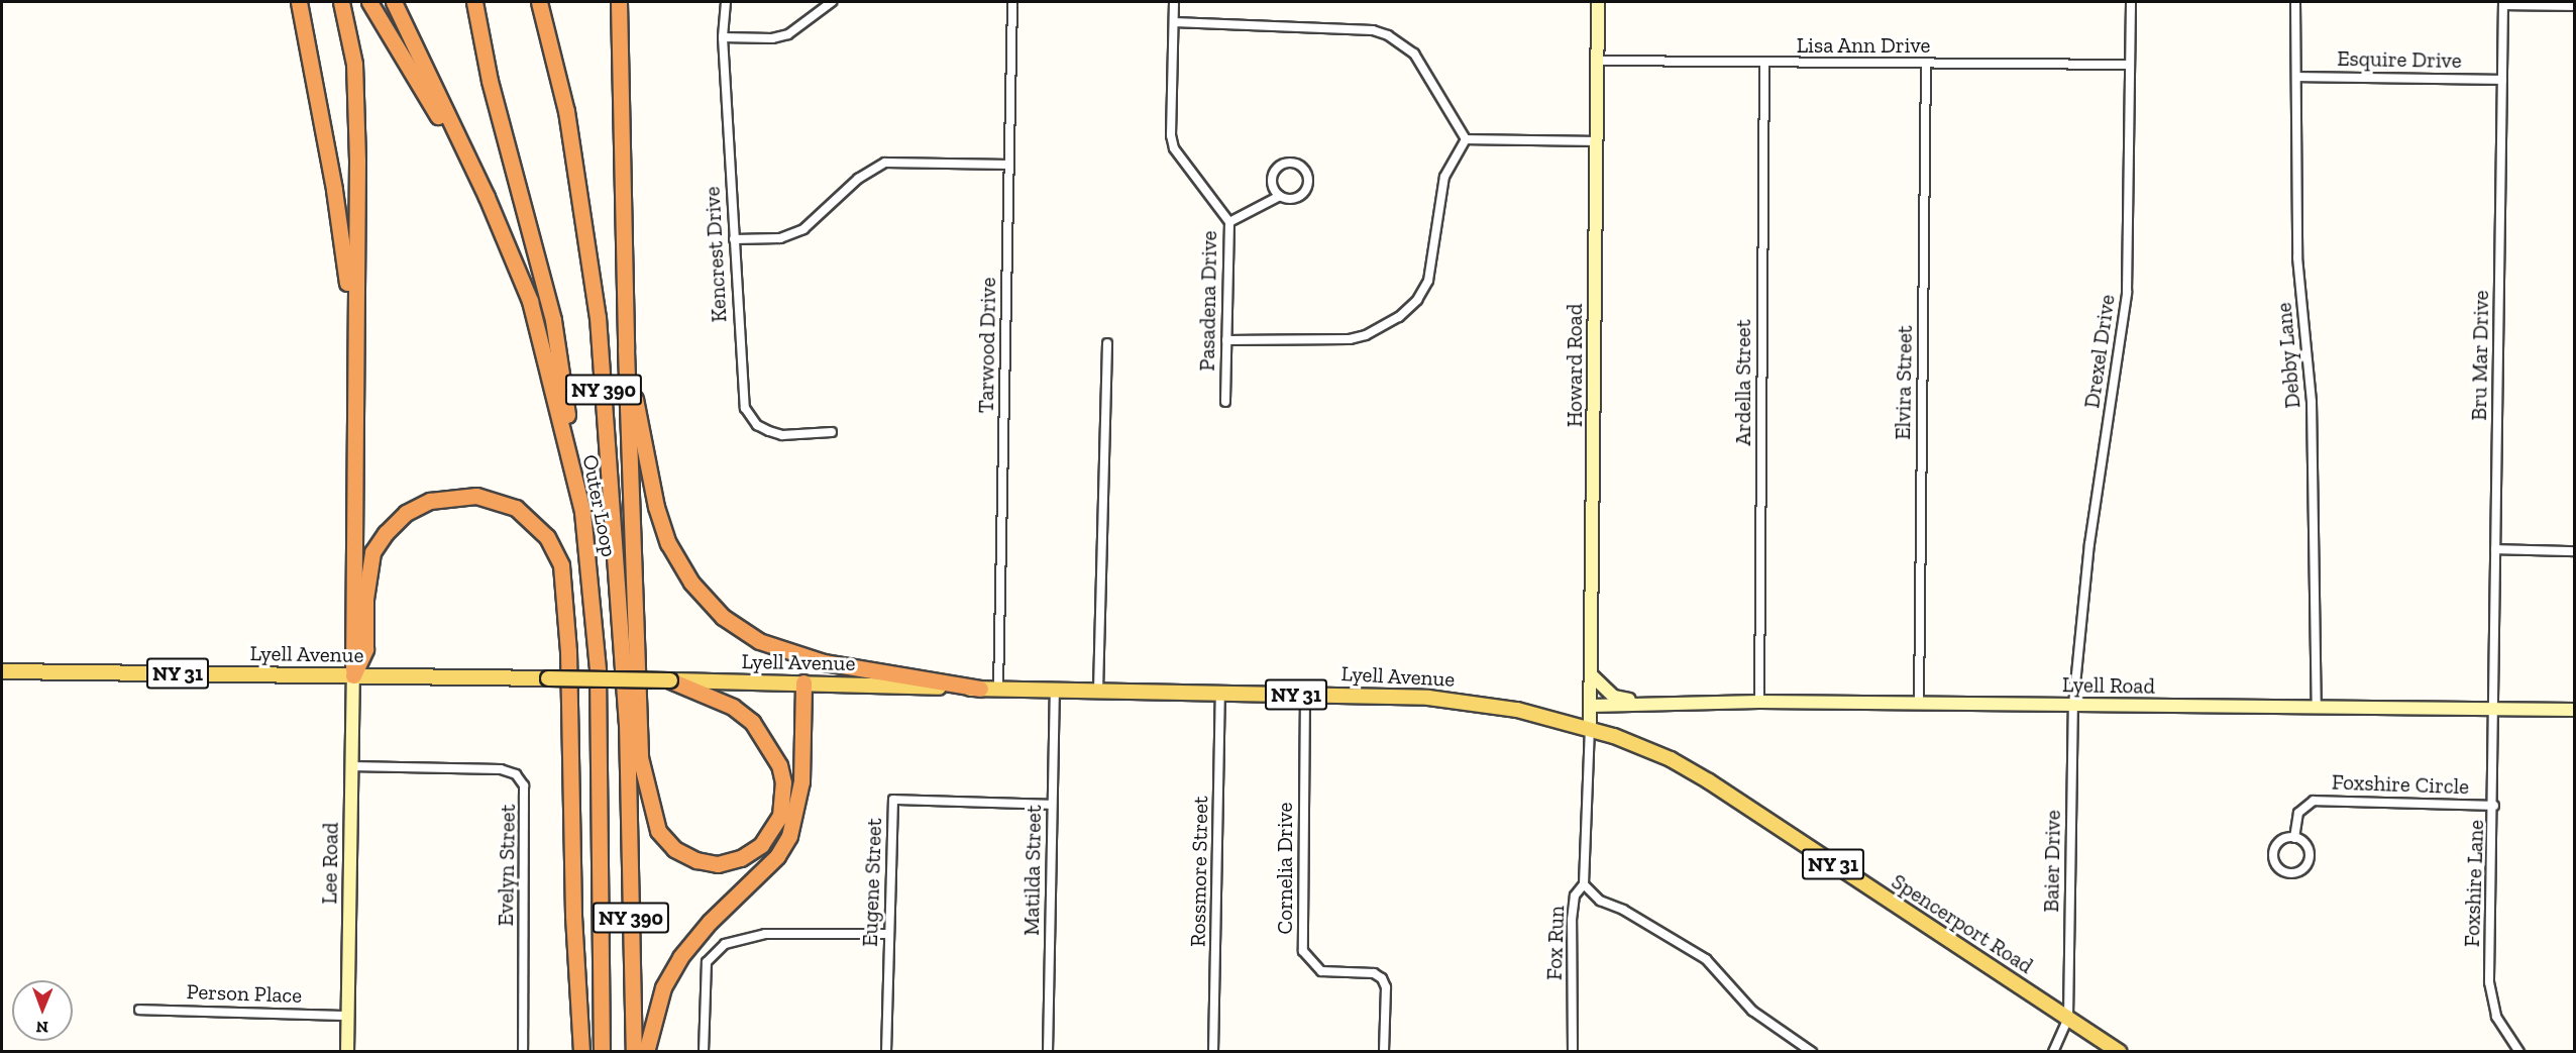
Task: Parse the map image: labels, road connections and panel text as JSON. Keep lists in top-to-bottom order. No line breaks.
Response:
{"streets":{"highway":["NY 390","Outer Loop"],"main road":["Lyell Avenue","NY 31","Spencerport Road"],"street":["Lisa Ann Drive","Esquire Drive","Kencrest Drive","Pasadena Drive","Tarwood Drive","Drexel Drive","Debby Lane","Bru Mar Drive","Howard Road","Ardella Street","Elvira Street","Lyell Road","Foxshire Circle","Baier Drive","Lee Road","Evelyn Street","Cornelia Drive","Matilda Street","Rossmore Street","Eugene Street","Foxshire Lane","Fox Run","Person Place"]},"crossings":[["Lisa Ann Drive","Drexel Drive"],["Lisa Ann Drive","Howard Road"],["Lisa Ann Drive","Ardella Street"],["Lisa Ann Drive","Elvira Street"],["Esquire Drive","Debby Lane"],["Esquire Drive","Bru Mar Drive"],["Tarwood Drive","Lyell Avenue"],["Drexel Drive","Lyell Road"],["Drexel Drive","Baier Drive"],["Debby Lane","Lyell Road"],["Bru Mar Drive","Lyell Road"],["Bru Mar Drive","Foxshire Lane"],["Howard Road","Lyell Avenue"],["Howard Road","Lyell Road"],["Howard Road","Spencerport Road"],["Howard Road","Fox Run"],["Ardella Street","Lyell Road"],["Elvira Street","Lyell Road"],["Lyell Avenue","Lee Road"],["Lyell Avenue","Cornelia Drive"],["Lyell Avenue","Matilda Street"],["Lyell Avenue","Rossmore Street"],["Lyell Avenue","Spencerport Road"],["Lyell Avenue","Fox Run"],["Lyell Road","Baier Drive"],["Lyell Road","Foxshire Lane"],["Foxshire Circle","Foxshire Lane"],["Baier Drive","Spencerport Road"],["Lee Road","Evelyn Street"],["Lee Road","Person Place"],["Matilda Street","Eugene Street"],["Spencerport Road","Fox Run"]],"north":"bottom"}
